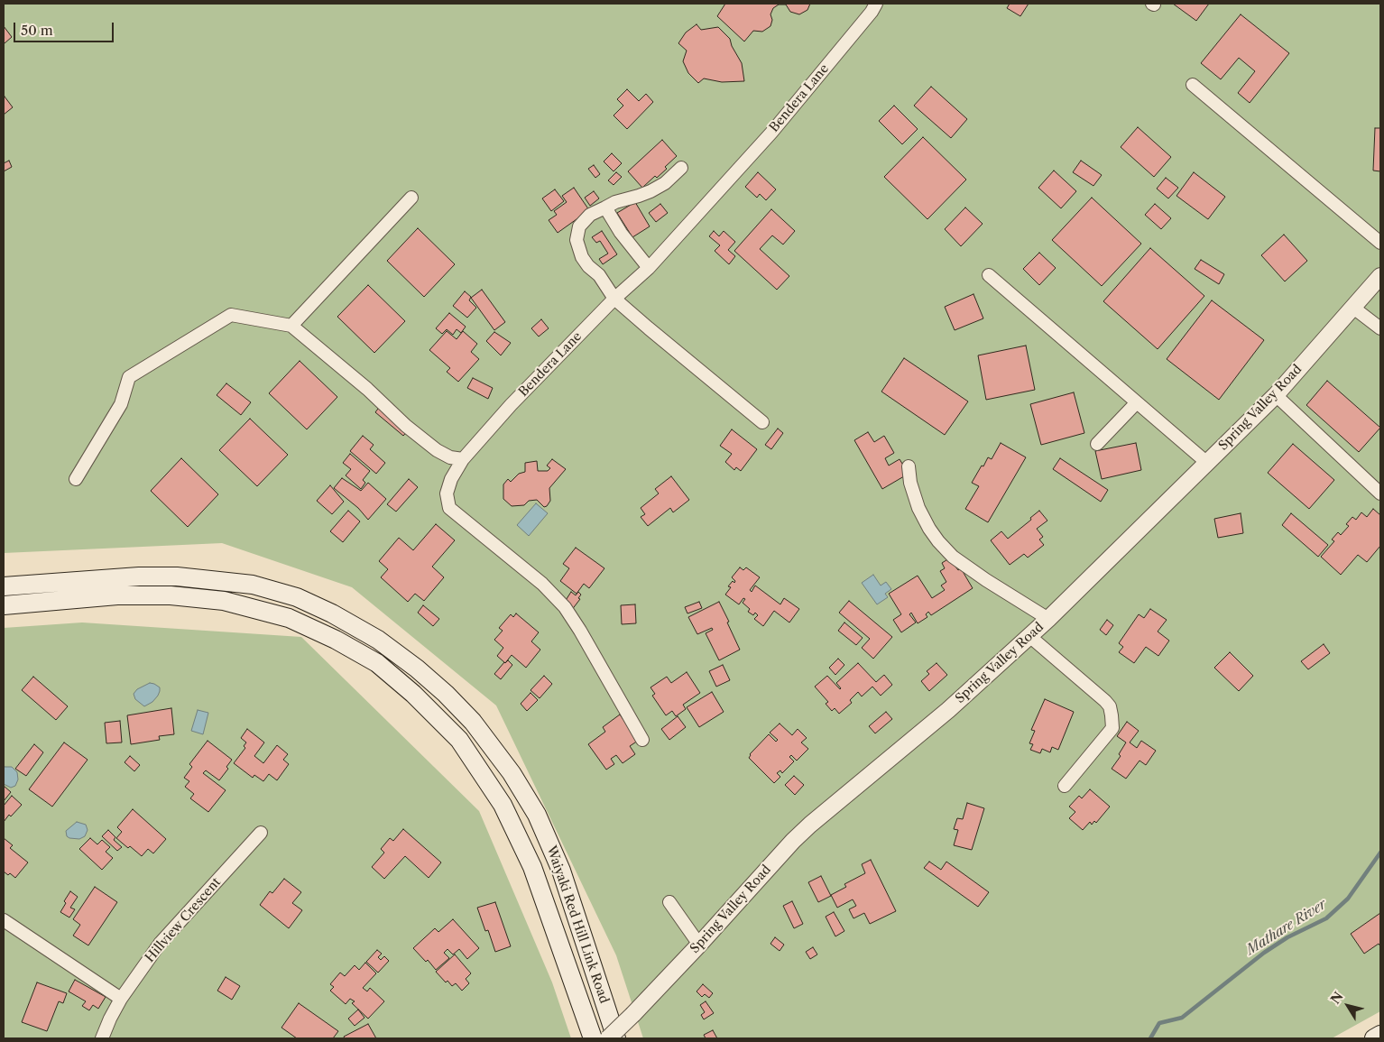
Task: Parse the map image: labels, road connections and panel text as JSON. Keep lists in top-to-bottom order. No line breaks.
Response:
{"streets":{"main road":["Waiyaki Red Hill Link Road"],"street":["Bendera Lane","Spring Valley Road","Hillview Crescent"]},"water":["Mathare River"],"scale_bar":"50 m","north":"top left"}
